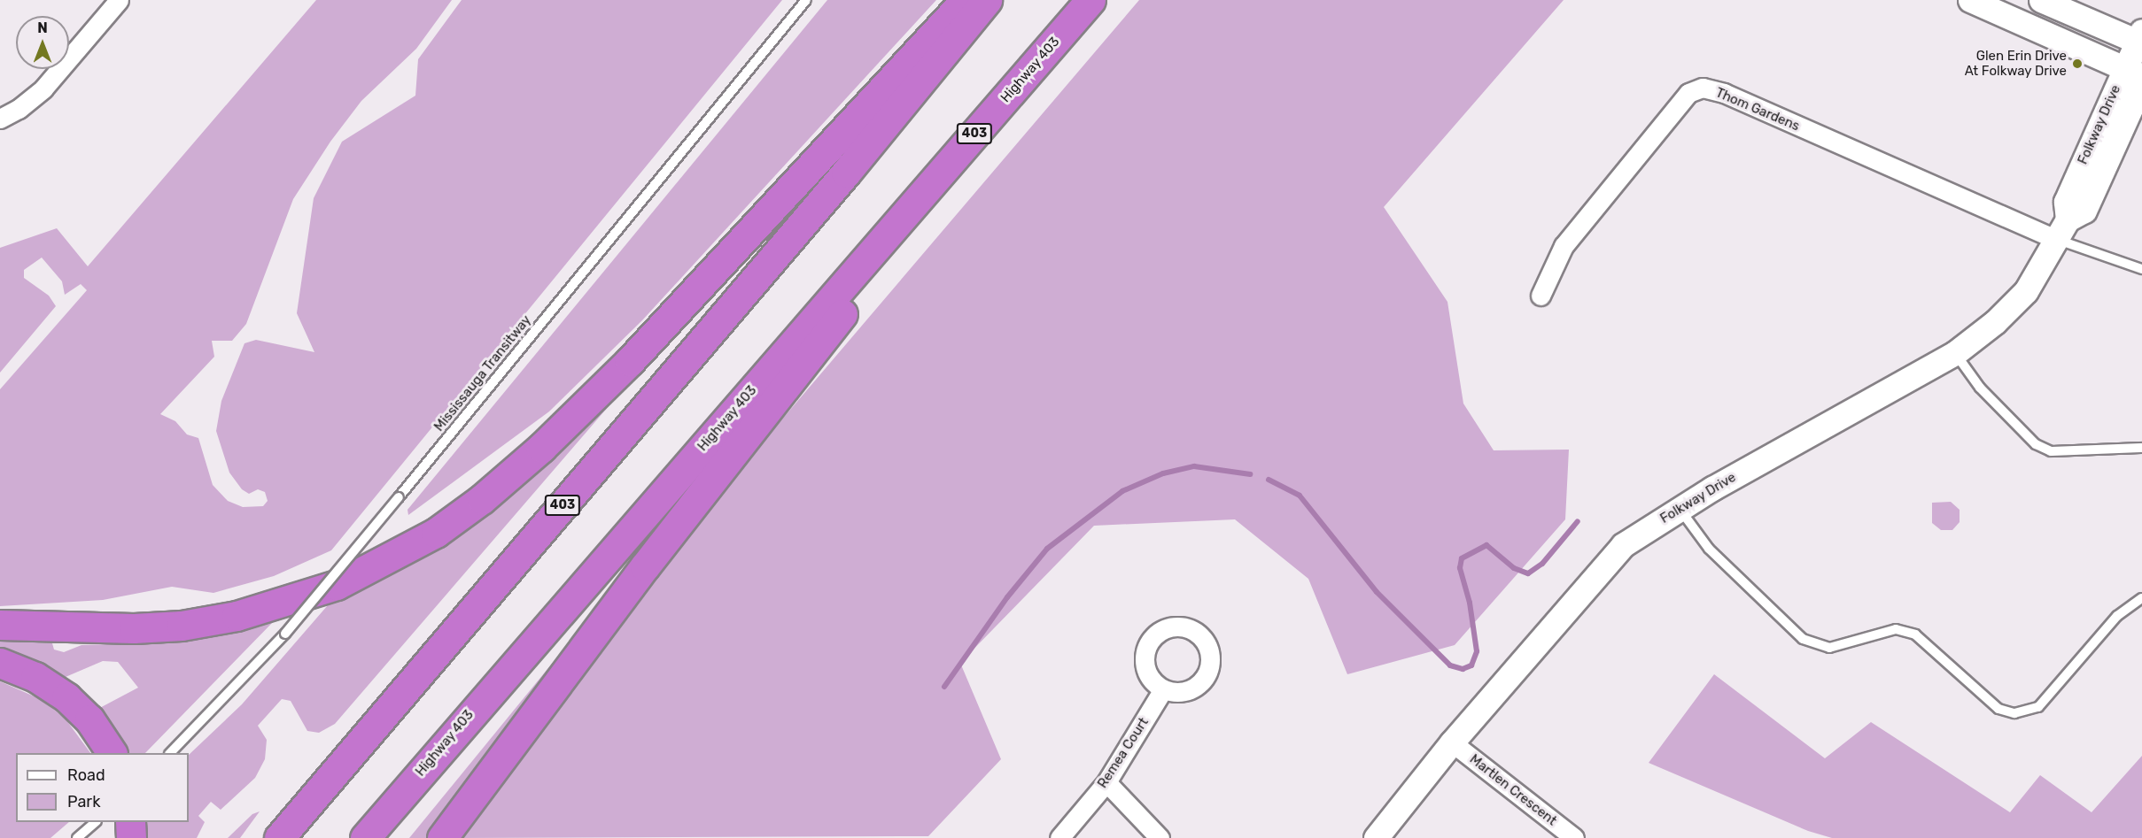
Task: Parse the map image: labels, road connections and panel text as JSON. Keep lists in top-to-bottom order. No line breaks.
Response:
{"streets":{"highway":["Highway 403","403"],"street":["Thom Gardens","Folkway Drive","Remea Court","Martlen Crescent"],"lane":["Mississauga Transitway"]},"crossings":[["Thom Gardens","Folkway Drive"],["Folkway Drive","Martlen Crescent"]],"places":["Glen Erin Drive At Folkway Drive"],"legend":["Road","Park"],"north":"top"}
